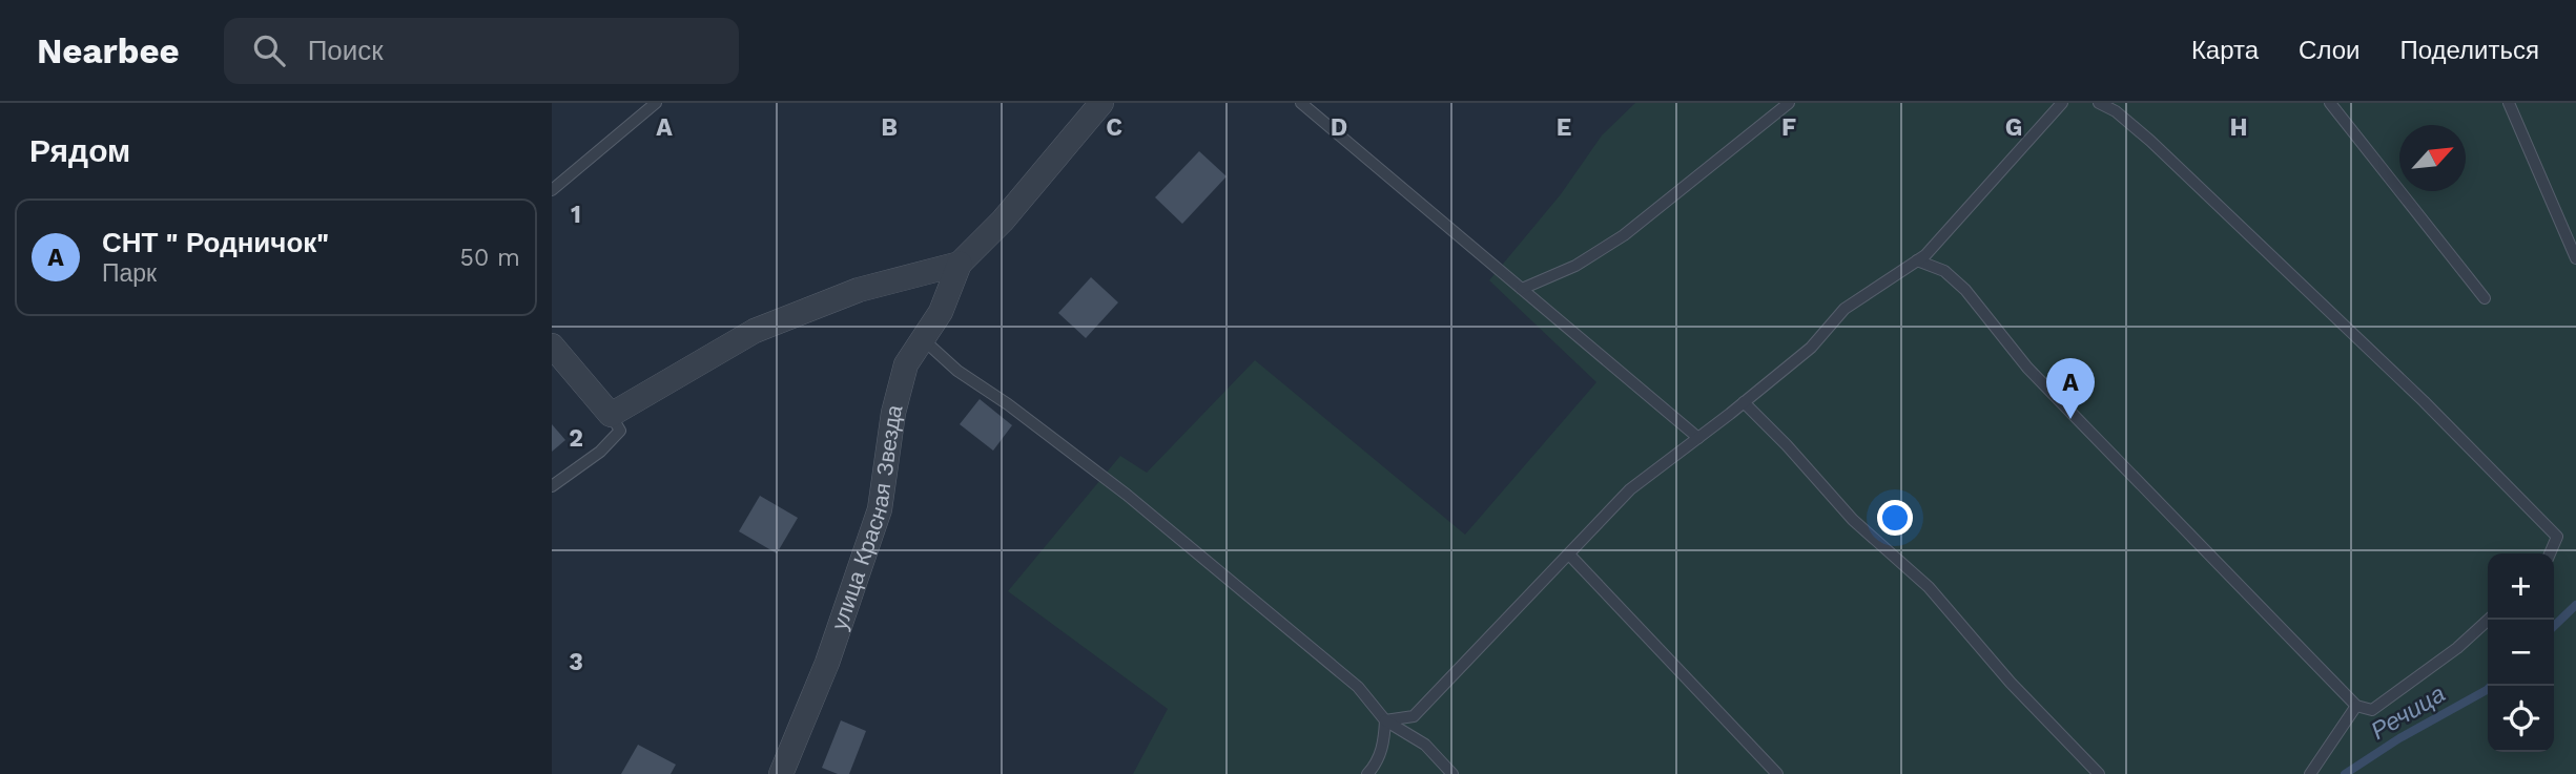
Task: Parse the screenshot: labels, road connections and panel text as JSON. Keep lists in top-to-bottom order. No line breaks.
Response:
{"streets":{"street":["улица Красная Звезда"]},"water":["Речица"],"north":"top right","page":{"header":"Nearbee","search":"Поиск","nav":["Карта","Слои","Поделиться"],"heading":"Рядом","list":[{"mark":"A","name":"СНТ \" Родничок\"","note":"Парк","value":"50 m"}],"pins":"A","map_buttons":["+","−"]},"grid":{"columns":["A","B","C","D","E","F","G","H"],"rows":["1","2","3"]}}
